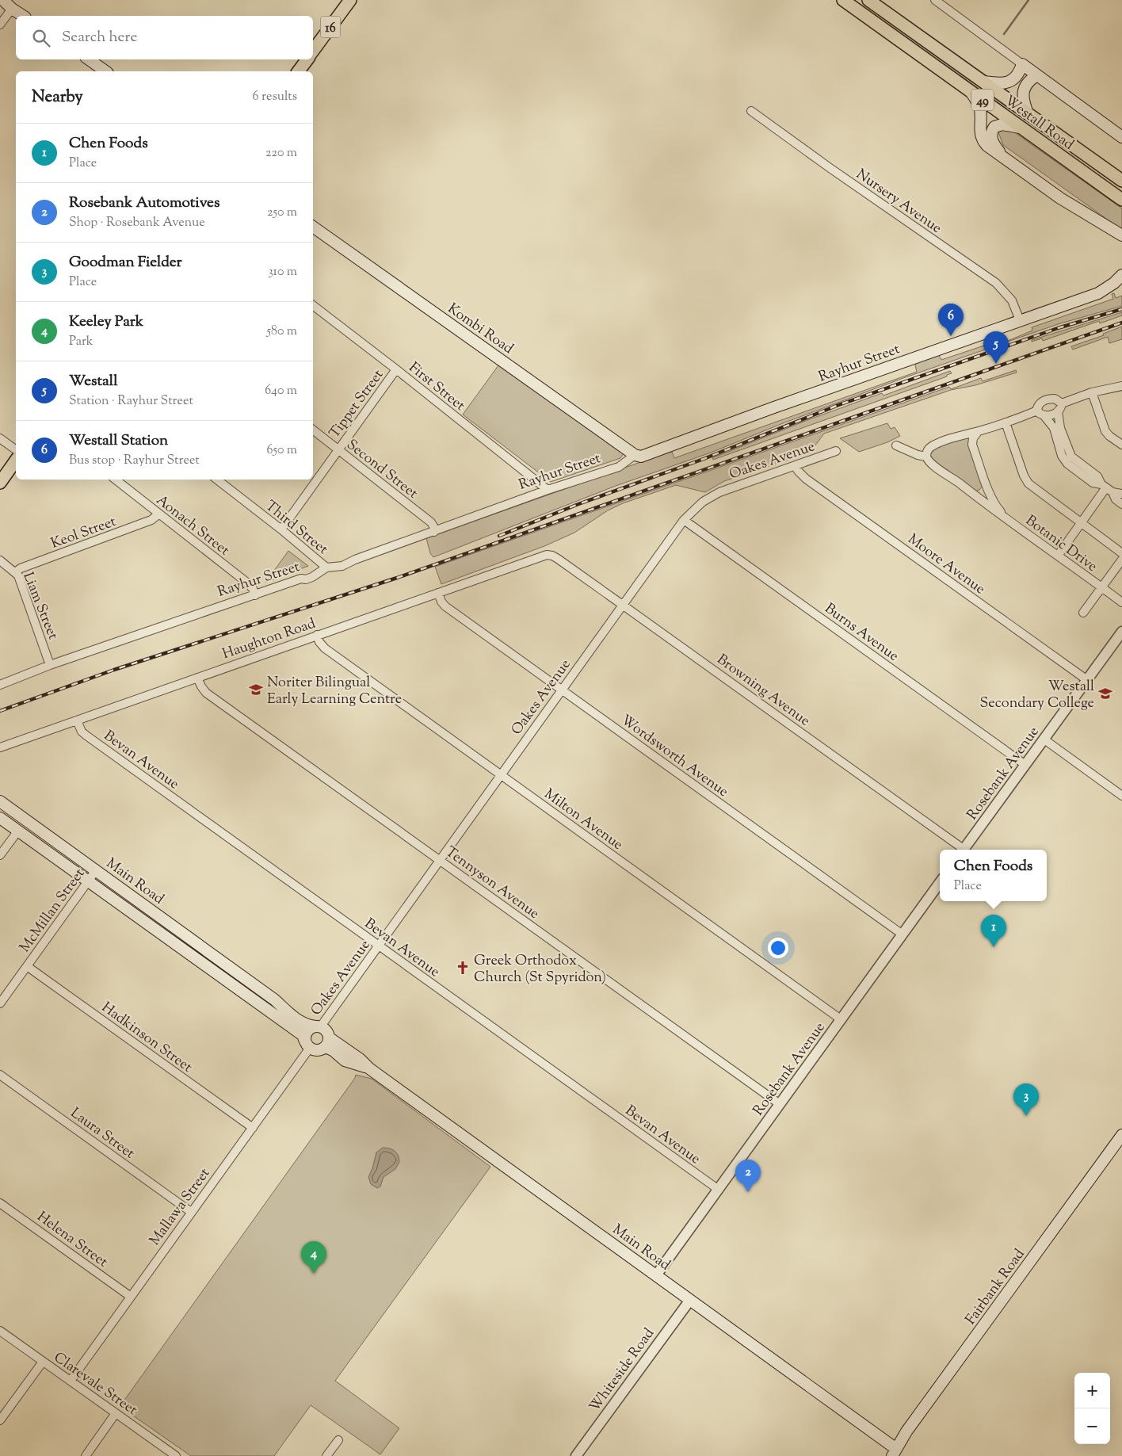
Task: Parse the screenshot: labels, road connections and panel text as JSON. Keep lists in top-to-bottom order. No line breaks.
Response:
{"streets":{"main road":["16","49","Westall Road","Kombi Road","Rayhur Street","Main Road","Fairbank Road"],"street":["Nursery Avenue","First Street","Tippet Street","Oakes Avenue","Second Street","Aonach Street","Third Street","Keol Street","Botanic Drive","Moore Avenue","Liam Street","Burns Avenue","Haughton Road","Browning Avenue","Wordsworth Avenue","Bevan Avenue","Rosebank Avenue","Milton Avenue","Tennyson Avenue","McMillan Street","Hadkinson Street","Laura Street","Mallawa Street","Helena Street","Whiteside Road","Clarevale Street"]},"crossings":[["Nursery Avenue","Rayhur Street"],["Kombi Road","Rayhur Street"],["Rayhur Street","First Street"],["Rayhur Street","Second Street"],["Rayhur Street","Aonach Street"],["Rayhur Street","Third Street"],["Rayhur Street","Liam Street"],["First Street","Tippet Street"],["Tippet Street","Second Street"],["Tippet Street","Third Street"],["Oakes Avenue","Moore Avenue"],["Oakes Avenue","Burns Avenue"],["Oakes Avenue","Browning Avenue"],["Oakes Avenue","Wordsworth Avenue"],["Oakes Avenue","Bevan Avenue"],["Oakes Avenue","Milton Avenue"],["Oakes Avenue","Main Road"],["Oakes Avenue","Tennyson Avenue"],["Oakes Avenue","Mallawa Street"],["Aonach Street","Keol Street"],["Keol Street","Liam Street"],["Moore Avenue","Rosebank Avenue"],["Burns Avenue","Rosebank Avenue"],["Haughton Road","Browning Avenue"],["Haughton Road","Wordsworth Avenue"],["Haughton Road","Bevan Avenue"],["Haughton Road","Milton Avenue"],["Haughton Road","Tennyson Avenue"],["Wordsworth Avenue","Rosebank Avenue"],["Bevan Avenue","Rosebank Avenue"],["Rosebank Avenue","Milton Avenue"],["Rosebank Avenue","Main Road"],["Rosebank Avenue","Tennyson Avenue"],["Main Road","McMillan Street"],["Main Road","Mallawa Street"],["Main Road","Fairbank Road"],["Main Road","Whiteside Road"],["McMillan Street","Hadkinson Street"],["Hadkinson Street","Mallawa Street"],["Laura Street","Mallawa Street"],["Mallawa Street","Helena Street"],["Mallawa Street","Clarevale Street"]],"places":{"school or university":["Noriter Bilingual Early Learning Centre","Westall Secondary College"],"church":["Greek Orthodox Church (St Spyridon)"]},"page":{"search":"Search here","heading":["Nearby","6 results"],"list":[{"mark":"1","name":"Chen Foods","note":"Place","value":"220 m"},{"mark":"2","name":"Rosebank Automotives","note":"Shop · Rosebank Avenue","value":"250 m"},{"mark":"3","name":"Goodman Fielder","note":"Place","value":"310 m"},{"mark":"4","name":"Keeley Park","note":"Park","value":"580 m"},{"mark":"5","name":"Westall","note":"Station · Rayhur Street","value":"640 m"},{"mark":"6","name":"Westall Station","note":"Bus stop · Rayhur Street","value":"650 m"}],"pins":["6","5","1","3","2","4"],"popup":["Chen Foods","Place"],"map_buttons":["+","−"]}}
